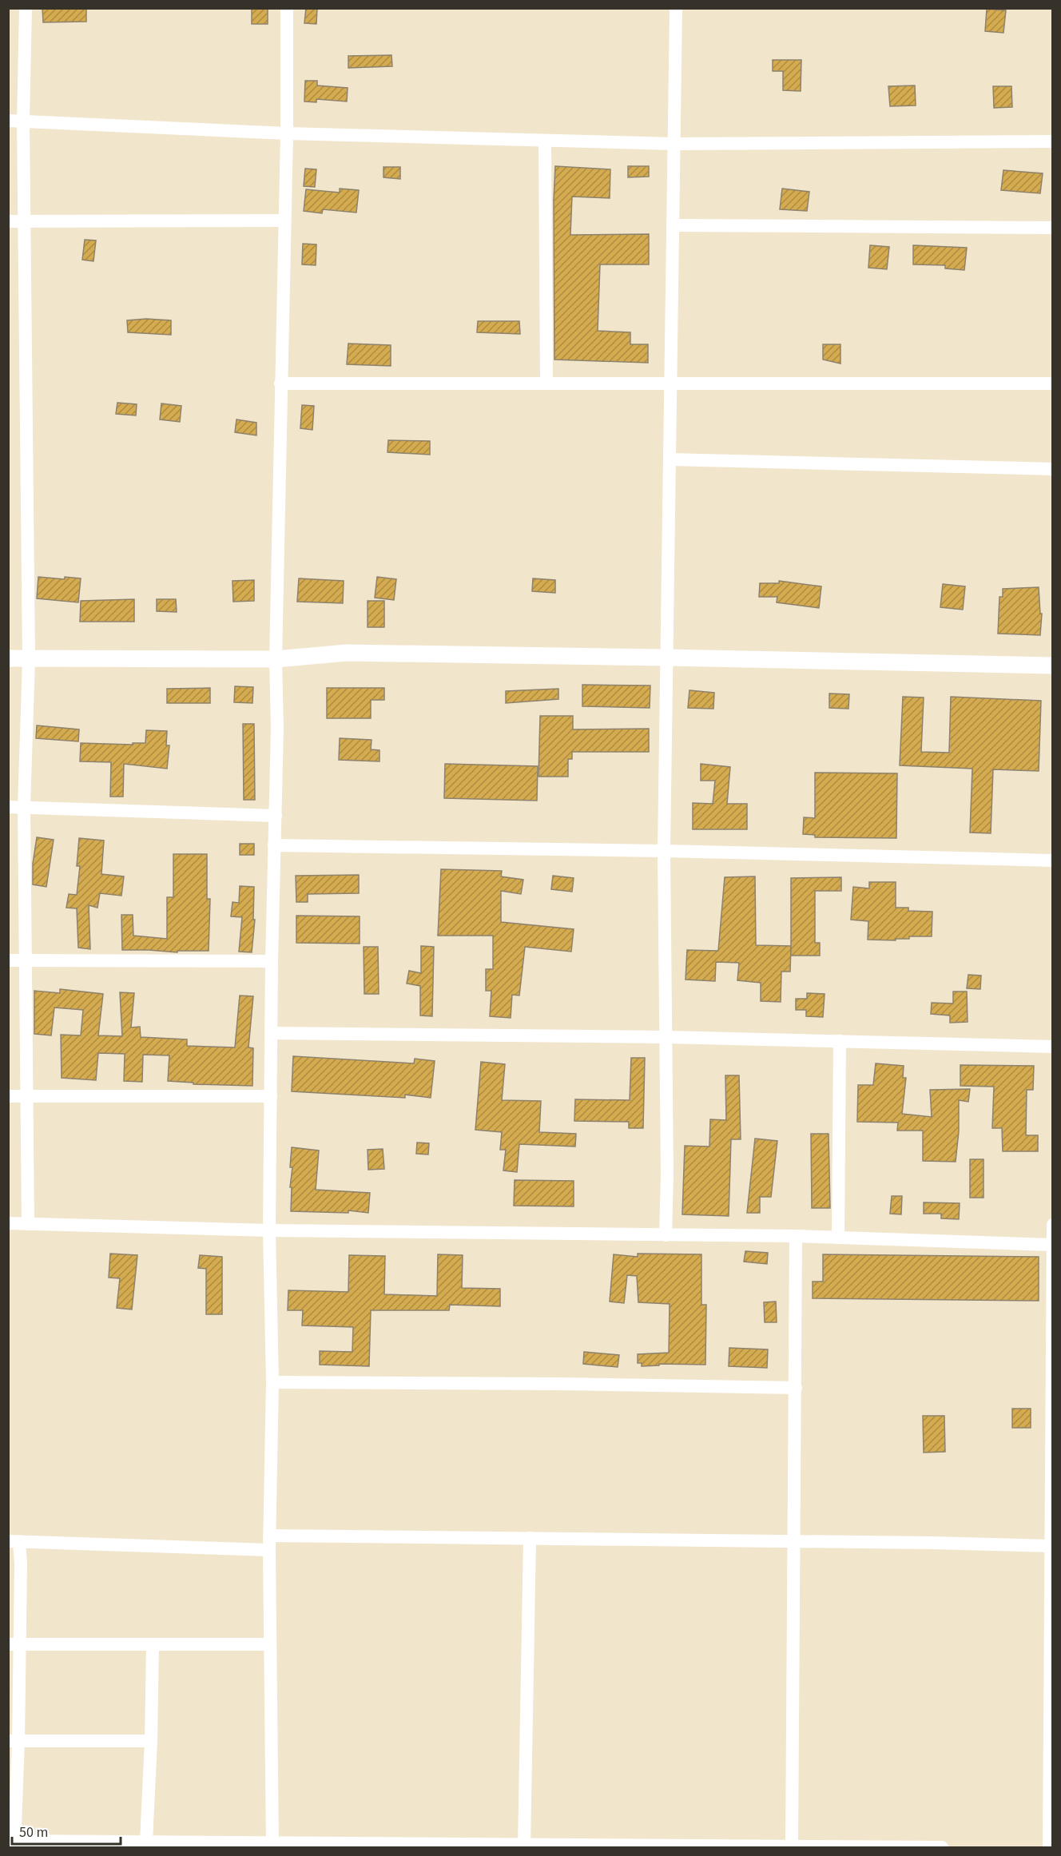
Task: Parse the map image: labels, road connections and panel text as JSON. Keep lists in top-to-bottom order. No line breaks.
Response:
{"scale_bar":"50 m"}
